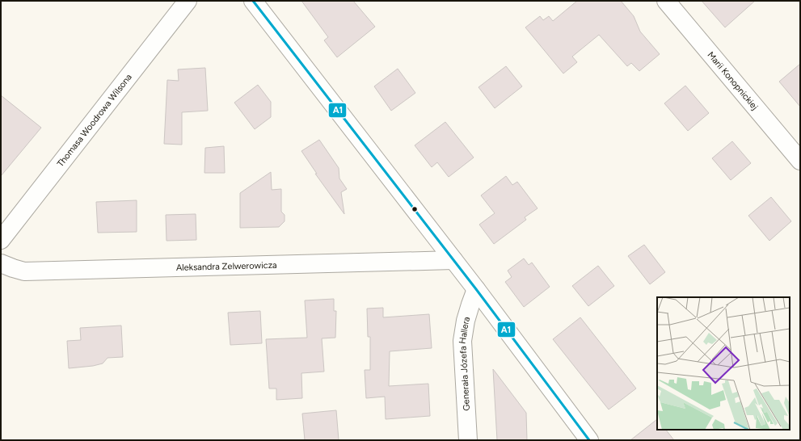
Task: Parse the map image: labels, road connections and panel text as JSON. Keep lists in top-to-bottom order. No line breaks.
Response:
{"streets":{"street":["Marii Konopnickiej","Thomasa Woodrowa Wilsona","Aleksandra Zelwerowicza","Generała Józefa Hallera"]},"lines":["transit line A1"]}
